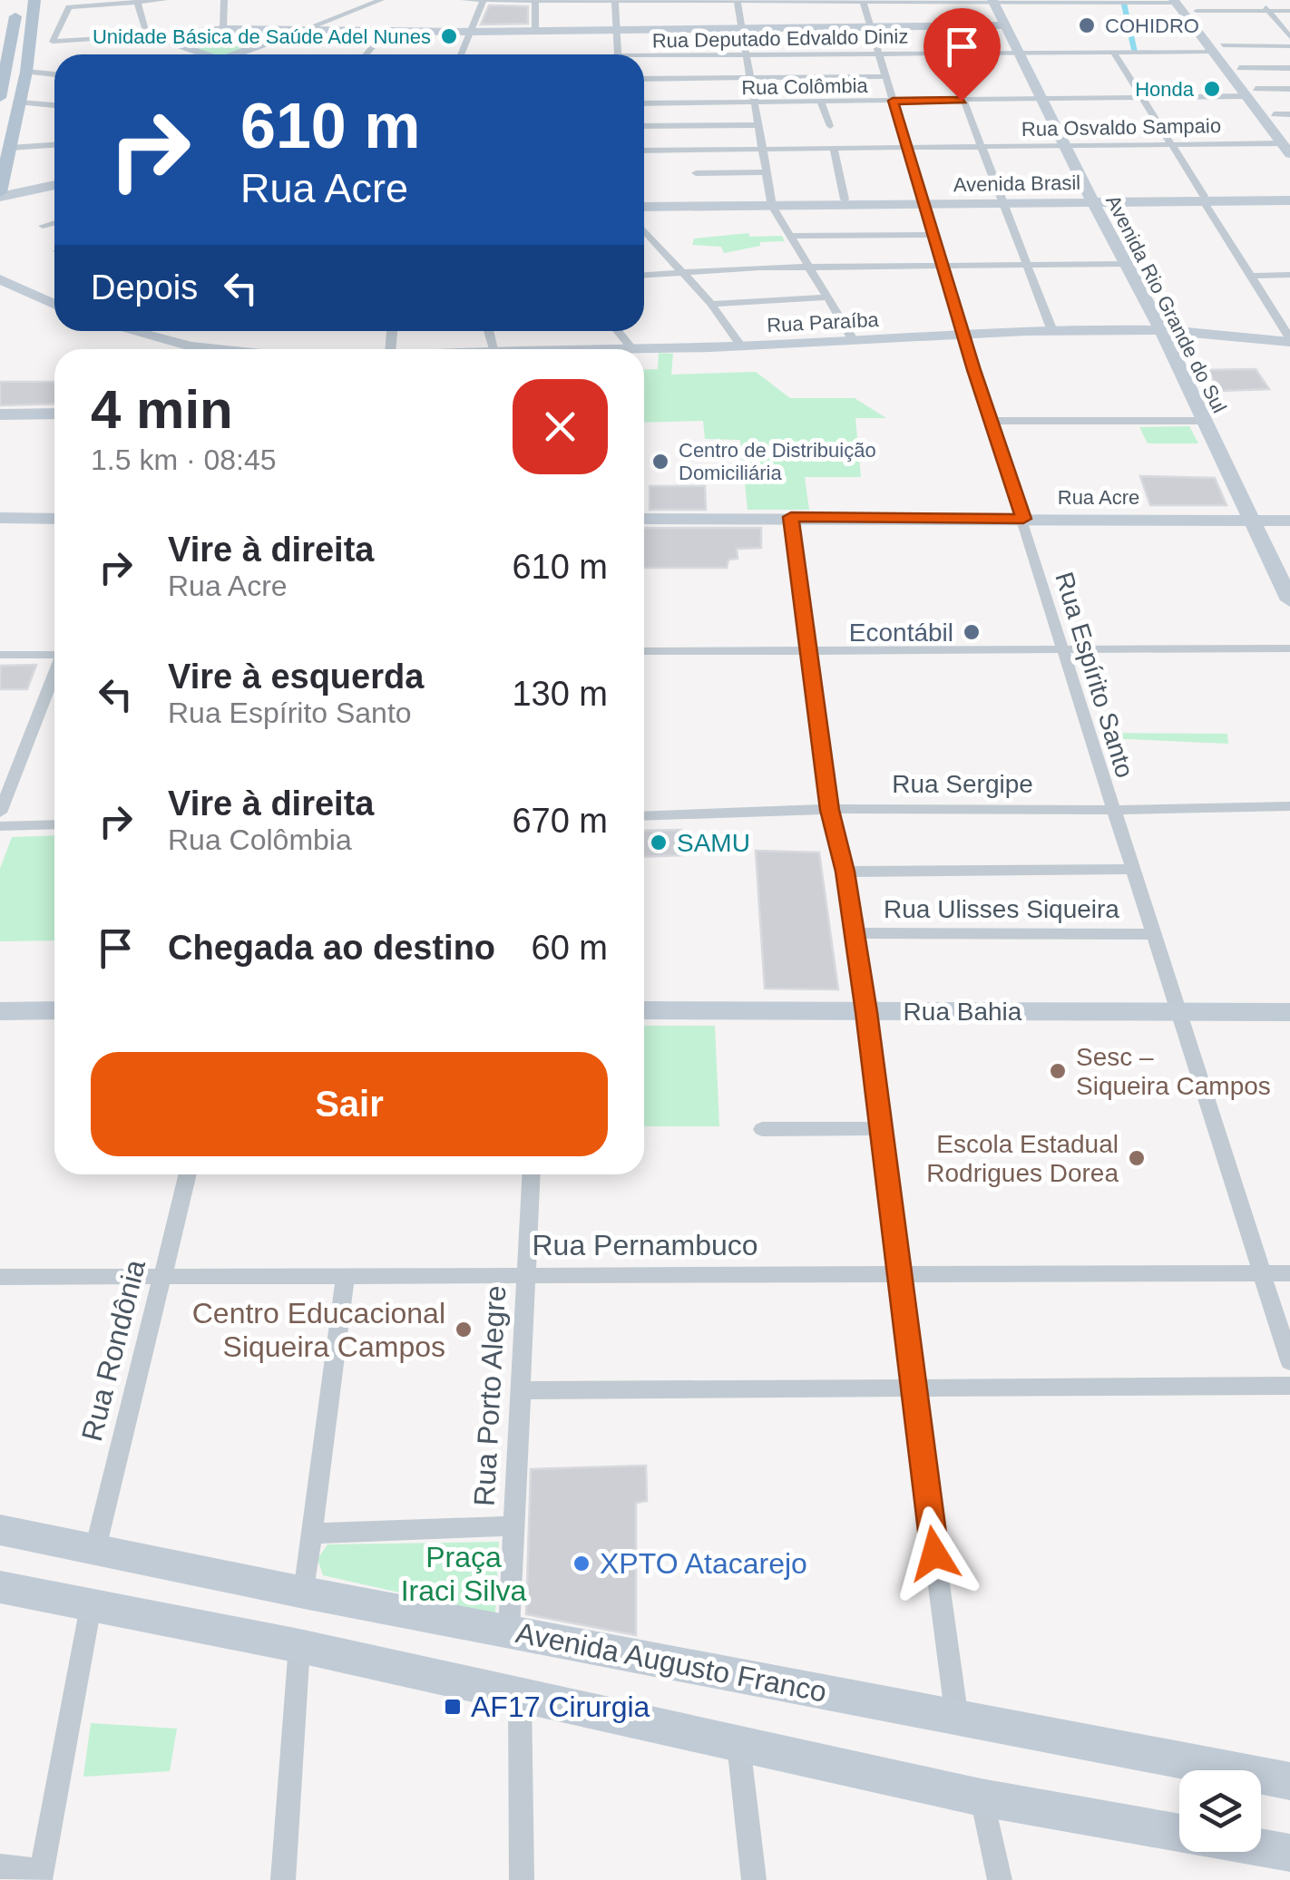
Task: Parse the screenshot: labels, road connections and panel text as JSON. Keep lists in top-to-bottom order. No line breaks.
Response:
{"streets":{"street":["Rua Deputado Edvaldo Diniz","Rua Colômbia","Rua Osvaldo Sampaio","Avenida Brasil","Avenida Rio Grande do Sul","Rua Paraíba","Rua Acre","Rua Espírito Santo","Rua Sergipe","Rua Ulisses Siqueira","Rua Bahia","Rua Pernambuco","Rua Rondônia","Rua Porto Alegre","Avenida Augusto Franco"]},"crossings":[["Rua Deputado Edvaldo Diniz","Avenida Rio Grande do Sul"],["Rua Deputado Edvaldo Diniz","Rua Espírito Santo"],["Rua Colômbia","Avenida Rio Grande do Sul"],["Rua Colômbia","Rua Espírito Santo"],["Rua Osvaldo Sampaio","Avenida Rio Grande do Sul"],["Rua Osvaldo Sampaio","Rua Espírito Santo"],["Avenida Brasil","Avenida Rio Grande do Sul"],["Avenida Brasil","Rua Espírito Santo"],["Avenida Rio Grande do Sul","Rua Paraíba"],["Avenida Rio Grande do Sul","Rua Acre"],["Rua Paraíba","Rua Espírito Santo"],["Rua Acre","Rua Espírito Santo"],["Rua Espírito Santo","Rua Sergipe"],["Rua Espírito Santo","Rua Ulisses Siqueira"],["Rua Espírito Santo","Rua Bahia"],["Rua Espírito Santo","Rua Pernambuco"],["Rua Pernambuco","Rua Rondônia"],["Rua Pernambuco","Rua Porto Alegre"],["Rua Rondônia","Avenida Augusto Franco"],["Rua Porto Alegre","Avenida Augusto Franco"]],"parks":["Praça Iraci Silva"],"places":{"other":["COHIDRO","Unidade Básica de Saúde Adel Nunes","Honda","Centro de Distribuição Domiciliária","Econtábil","SAMU","Sesc – Siqueira Campos","Escola Estadual Rodrigues Dorea","Centro Educacional Siqueira Campos","XPTO Atacarejo"],"transit":["AF17 Cirurgia"]},"page":{"turn":["610 m","Rua Acre"],"then":"Depois","heading":["4 min","1.5 km · 08:45"],"list":[{"name":"Vire à direita","note":"Rua Acre","value":"610 m"},{"name":"Vire à esquerda","note":"Rua Espírito Santo","value":"130 m"},{"name":"Vire à direita","note":"Rua Colômbia","value":"670 m"},{"name":"Chegada ao destino","value":"60 m"}],"buttons":"Sair"}}
